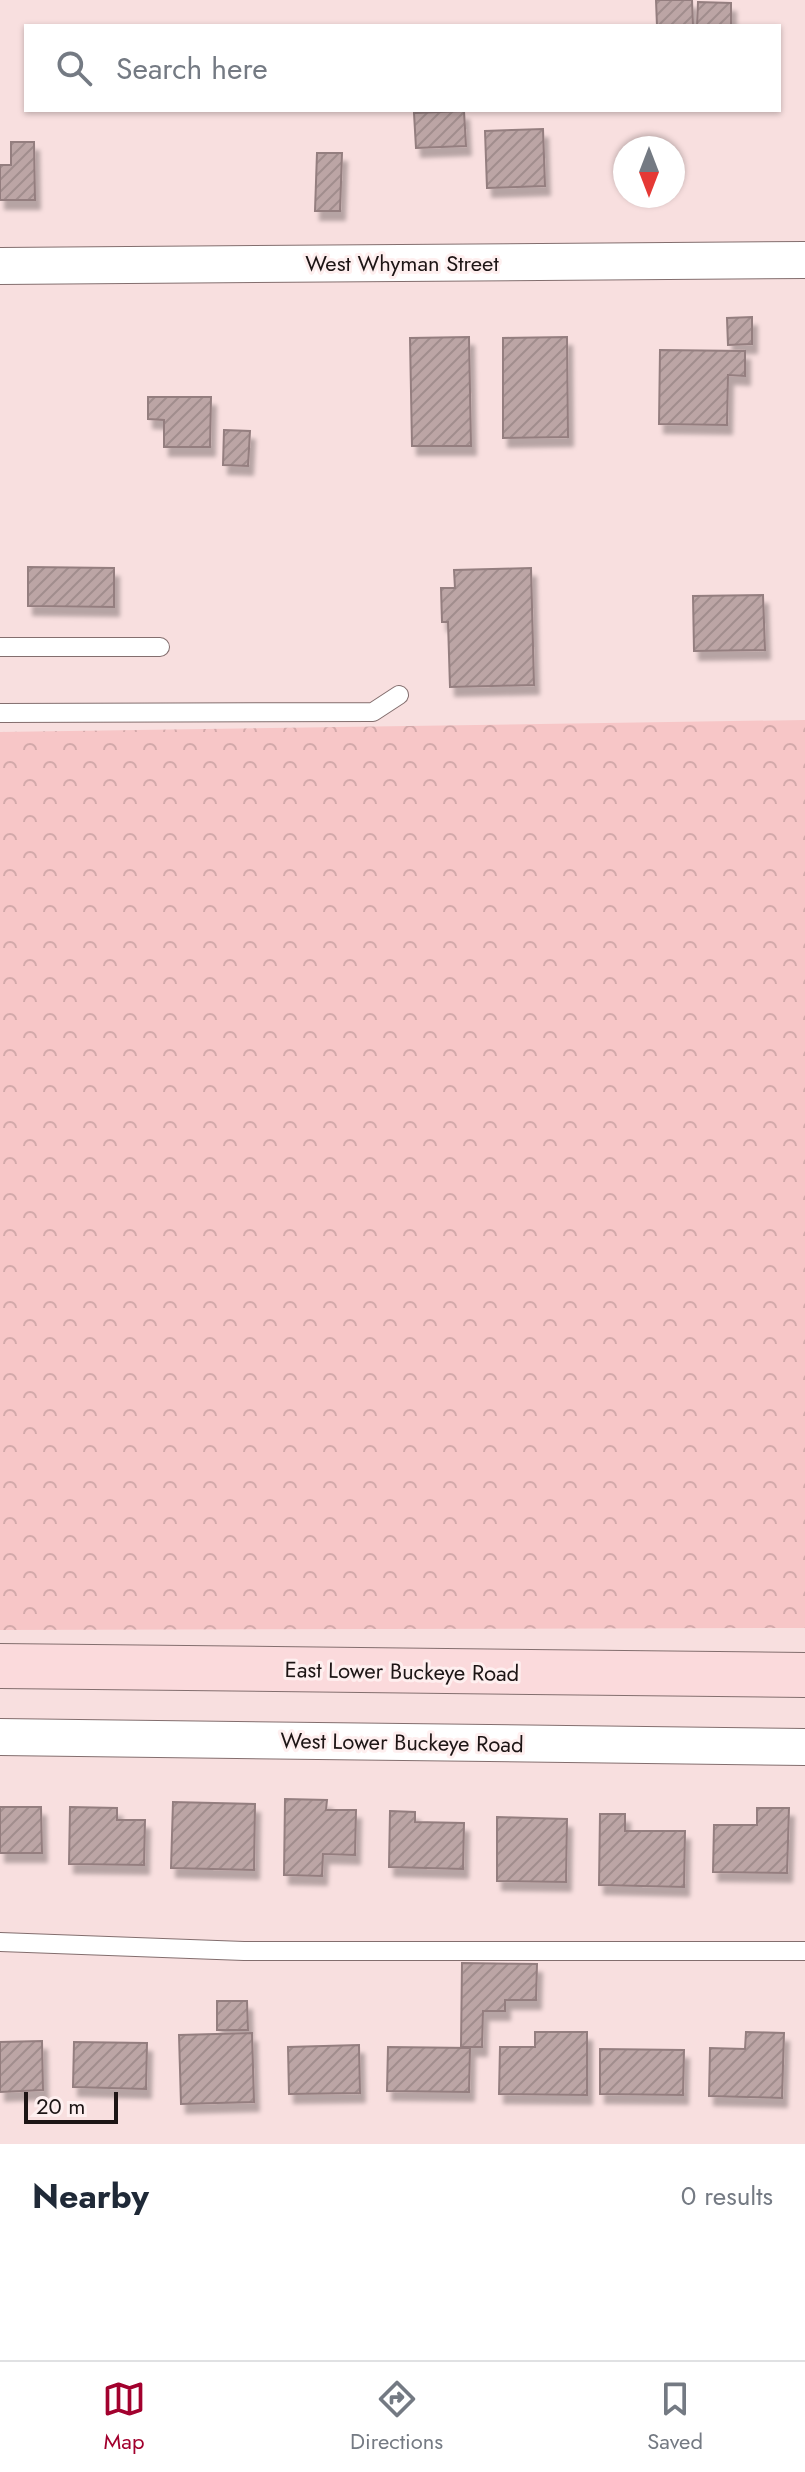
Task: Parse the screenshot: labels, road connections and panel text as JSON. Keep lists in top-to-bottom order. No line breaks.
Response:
{"streets":{"main road":["East Lower Buckeye Road"],"street":["West Whyman Street","West Lower Buckeye Road"]},"scale_bar":"20 m","north":"bottom","page":{"search":"Search here","scale":"20 m","heading":["Nearby","0 results"],"nav":["Map","Directions","Saved"]}}
